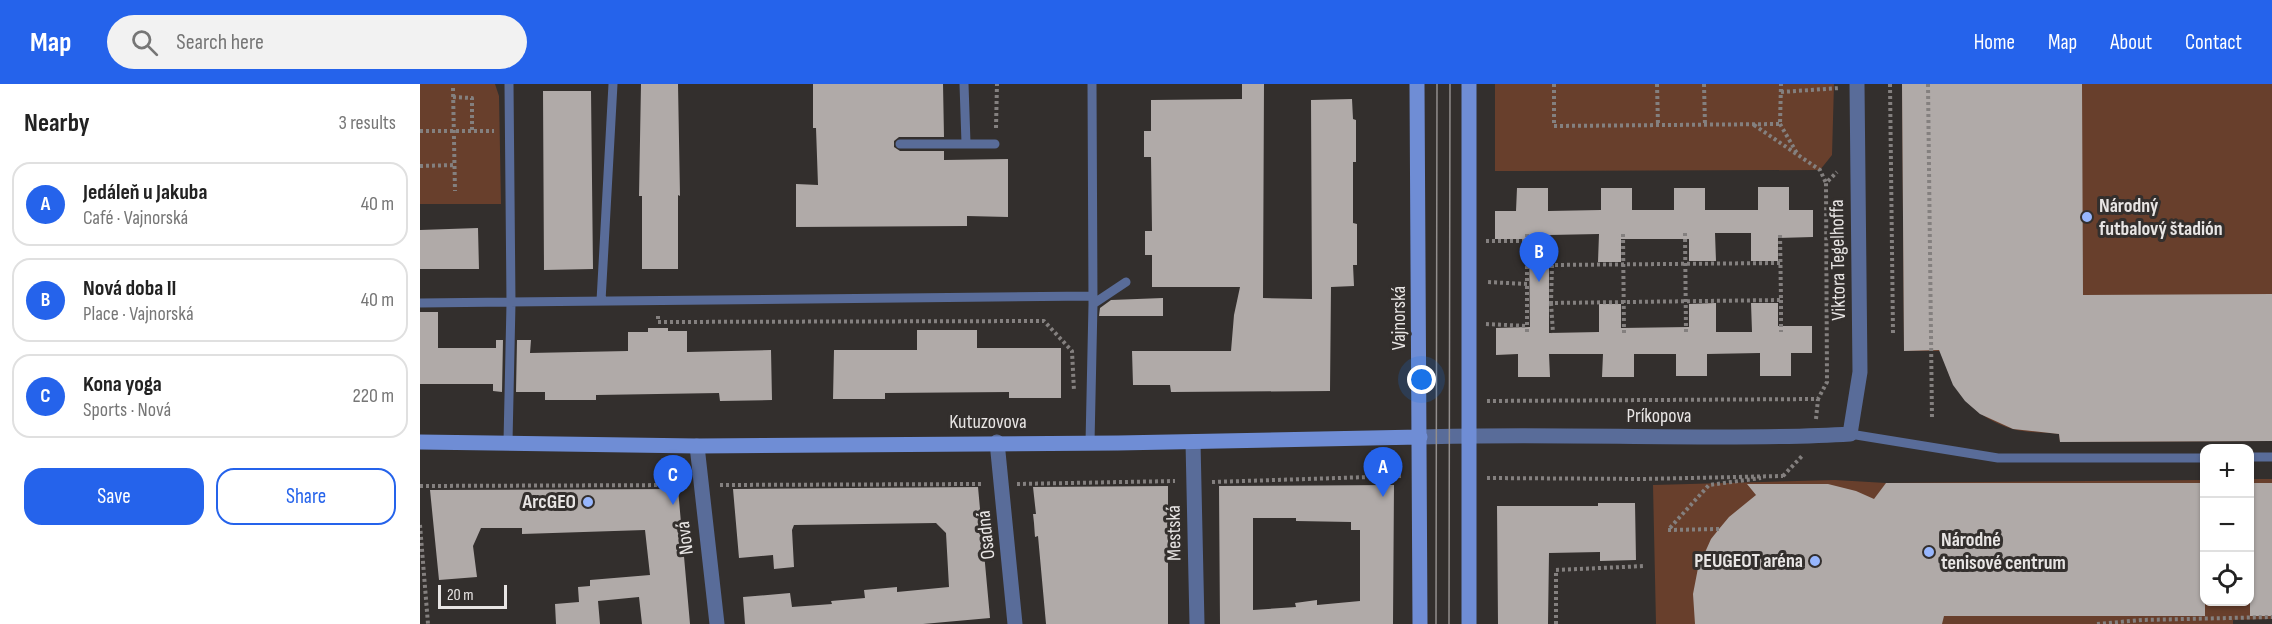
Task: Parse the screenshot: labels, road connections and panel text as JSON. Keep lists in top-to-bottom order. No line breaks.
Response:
{"streets":{"main road":["Vajnorská","Kutuzovova"],"street":["Viktora Tegelhoffa","Príkopova","Mestská","Osadná","Nová"]},"crossings":[["Viktora Tegelhoffa","Príkopova"],["Vajnorská","Kutuzovova"],["Príkopova","Kutuzovova"],["Kutuzovova","Mestská"],["Kutuzovova","Osadná"],["Kutuzovova","Nová"]],"places":["Národný futbalový štadión","ArcGEO","Národné tenisové centrum","PEUGEOT aréna"],"scale_bar":"20 m","page":{"header":"Map","search":"Search here","nav":["Home","Map","About","Contact"],"heading":["Nearby","3 results"],"list":[{"mark":"A","name":"Jedáleň u Jakuba","note":"Café · Vajnorská","value":"40 m"},{"mark":"B","name":"Nová doba II","note":"Place · Vajnorská","value":"40 m"},{"mark":"C","name":"Kona yoga","note":"Sports · Nová","value":"220 m"}],"pins":["B","A","C"],"map_buttons":["+","−"],"buttons":["Save","Share"],"scale":"20 m"}}
